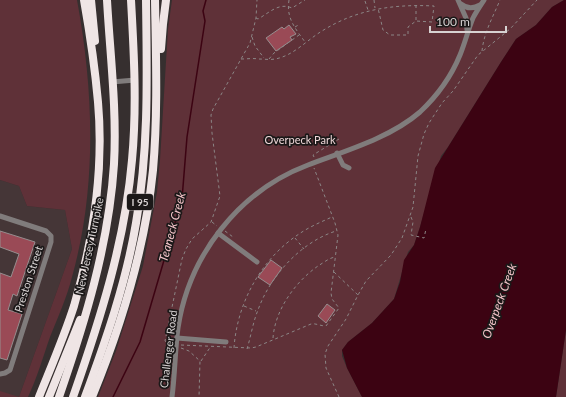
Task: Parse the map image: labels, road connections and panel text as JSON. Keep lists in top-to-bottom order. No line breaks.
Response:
{"streets":{"highway":["I 95","New Jersey Turnpike"],"street":["Preston Street","Challenger Road"]},"water":["Teaneck Creek","Overpeck Creek"],"parks":["Overpeck Park"],"scale_bar":"100 m"}
